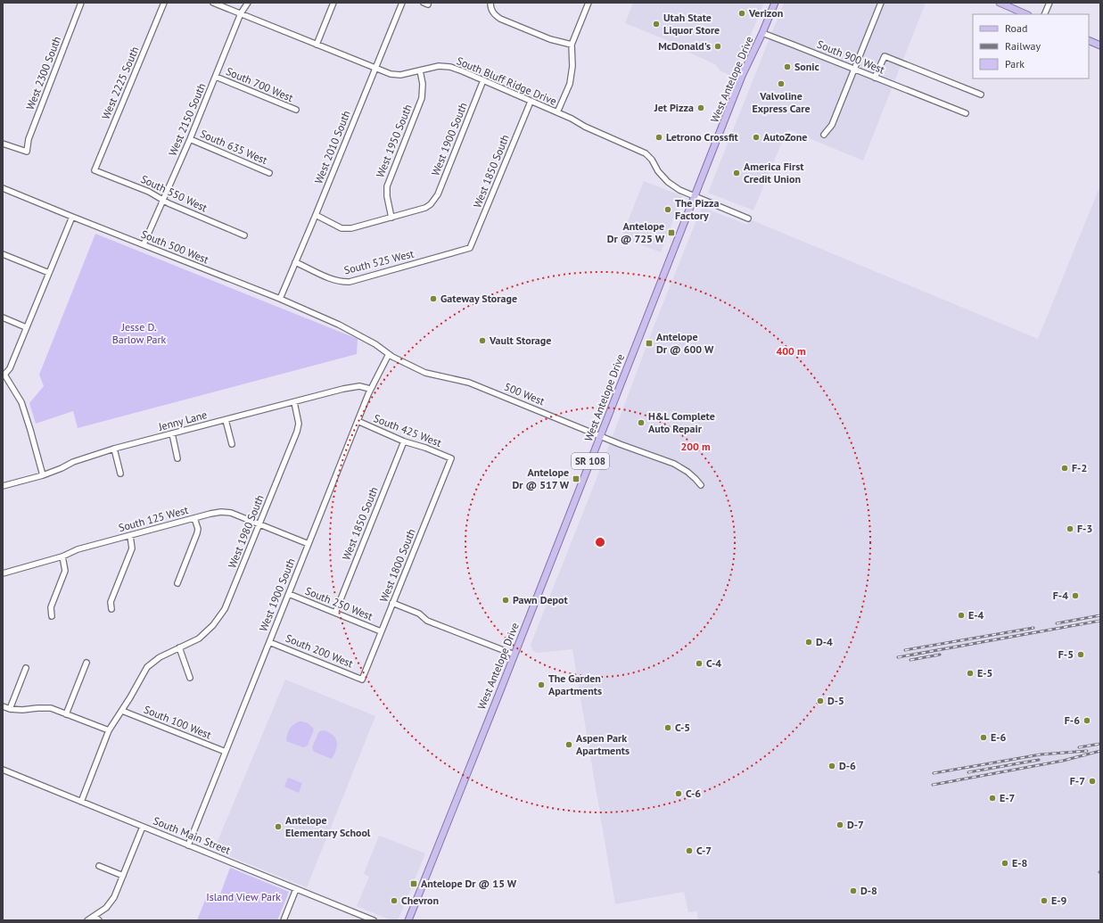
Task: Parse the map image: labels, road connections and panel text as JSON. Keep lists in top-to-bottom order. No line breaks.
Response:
{"streets":{"main road":["West Antelope Drive","SR 108"],"street":["South 900 West","West 2300 South","South Bluff Ridge Drive","West 2225 South","South 700 West","West 2150 South","West 1900 South","West 1950 South","South 635 West","West 2010 South","West 1850 South","South 550 West","South 500 West","South 525 West","500 West","Jenny Lane","South 425 West","South 125 West","West 1980 South","West 1800 South","South 250 West","South 200 West","South 100 West","South Main Street"]},"crossings":[["South 900 West","West Antelope Drive"],["West Antelope Drive","South Bluff Ridge Drive"],["West Antelope Drive","500 West"],["South Bluff Ridge Drive","West 2150 South"],["South Bluff Ridge Drive","West 1900 South"],["South Bluff Ridge Drive","West 1950 South"],["South Bluff Ridge Drive","West 2010 South"],["South Bluff Ridge Drive","West 1850 South"],["West 2225 South","South 550 West"],["South 700 West","West 2150 South"],["West 2150 South","South 635 West"],["West 2150 South","South 550 West"],["West 2150 South","South 500 West"],["West 1900 South","West 1950 South"],["West 1900 South","500 West"],["West 1900 South","Jenny Lane"],["West 1900 South","South 425 West"],["West 1900 South","South 125 West"],["West 1900 South","South 250 West"],["West 1900 South","South 200 West"],["West 1900 South","South 100 West"],["West 1900 South","South Main Street"],["West 2010 South","South 500 West"],["West 2010 South","South 525 West"],["West 1850 South","South 525 West"],["West 1850 South","South 425 West"],["West 1850 South","South 250 West"],["South 500 West","500 West"],["Jenny Lane","West 1980 South"],["South 425 West","West 1800 South"],["South 125 West","West 1980 South"],["West 1980 South","South 100 West"],["West 1980 South","South Main Street"],["West 1800 South","South 250 West"],["West 1800 South","South 200 West"]],"parks":["Jesse D. Barlow Park","Island View Park"],"places":{"other":["Verizon","Utah State Liquor Store","McDonald's","Sonic","Valvoline Express Care","Jet Pizza","Letrono Crossfit","AutoZone","America First Credit Union","The Pizza Factory","Gateway Storage","Vault Storage","H&L Complete Auto Repair","F-2","F-3","F-4","Pawn Depot","E-4","D-4","F-5","C-4","E-5","The Garden Apartments","D-5","F-6","C-5","E-6","Aspen Park Apartments","D-6","F-7","C-6","E-7","D-7","Antelope Elementary School","C-7","E-8","D-8","Chevron","E-9"],"transit":["Antelope Dr @ 725 W","Antelope Dr @ 600 W","Antelope Dr @ 517 W","Antelope Dr @ 15 W"]},"legend":["Road","Railway","Park"],"rings":["400 m","200 m"]}
